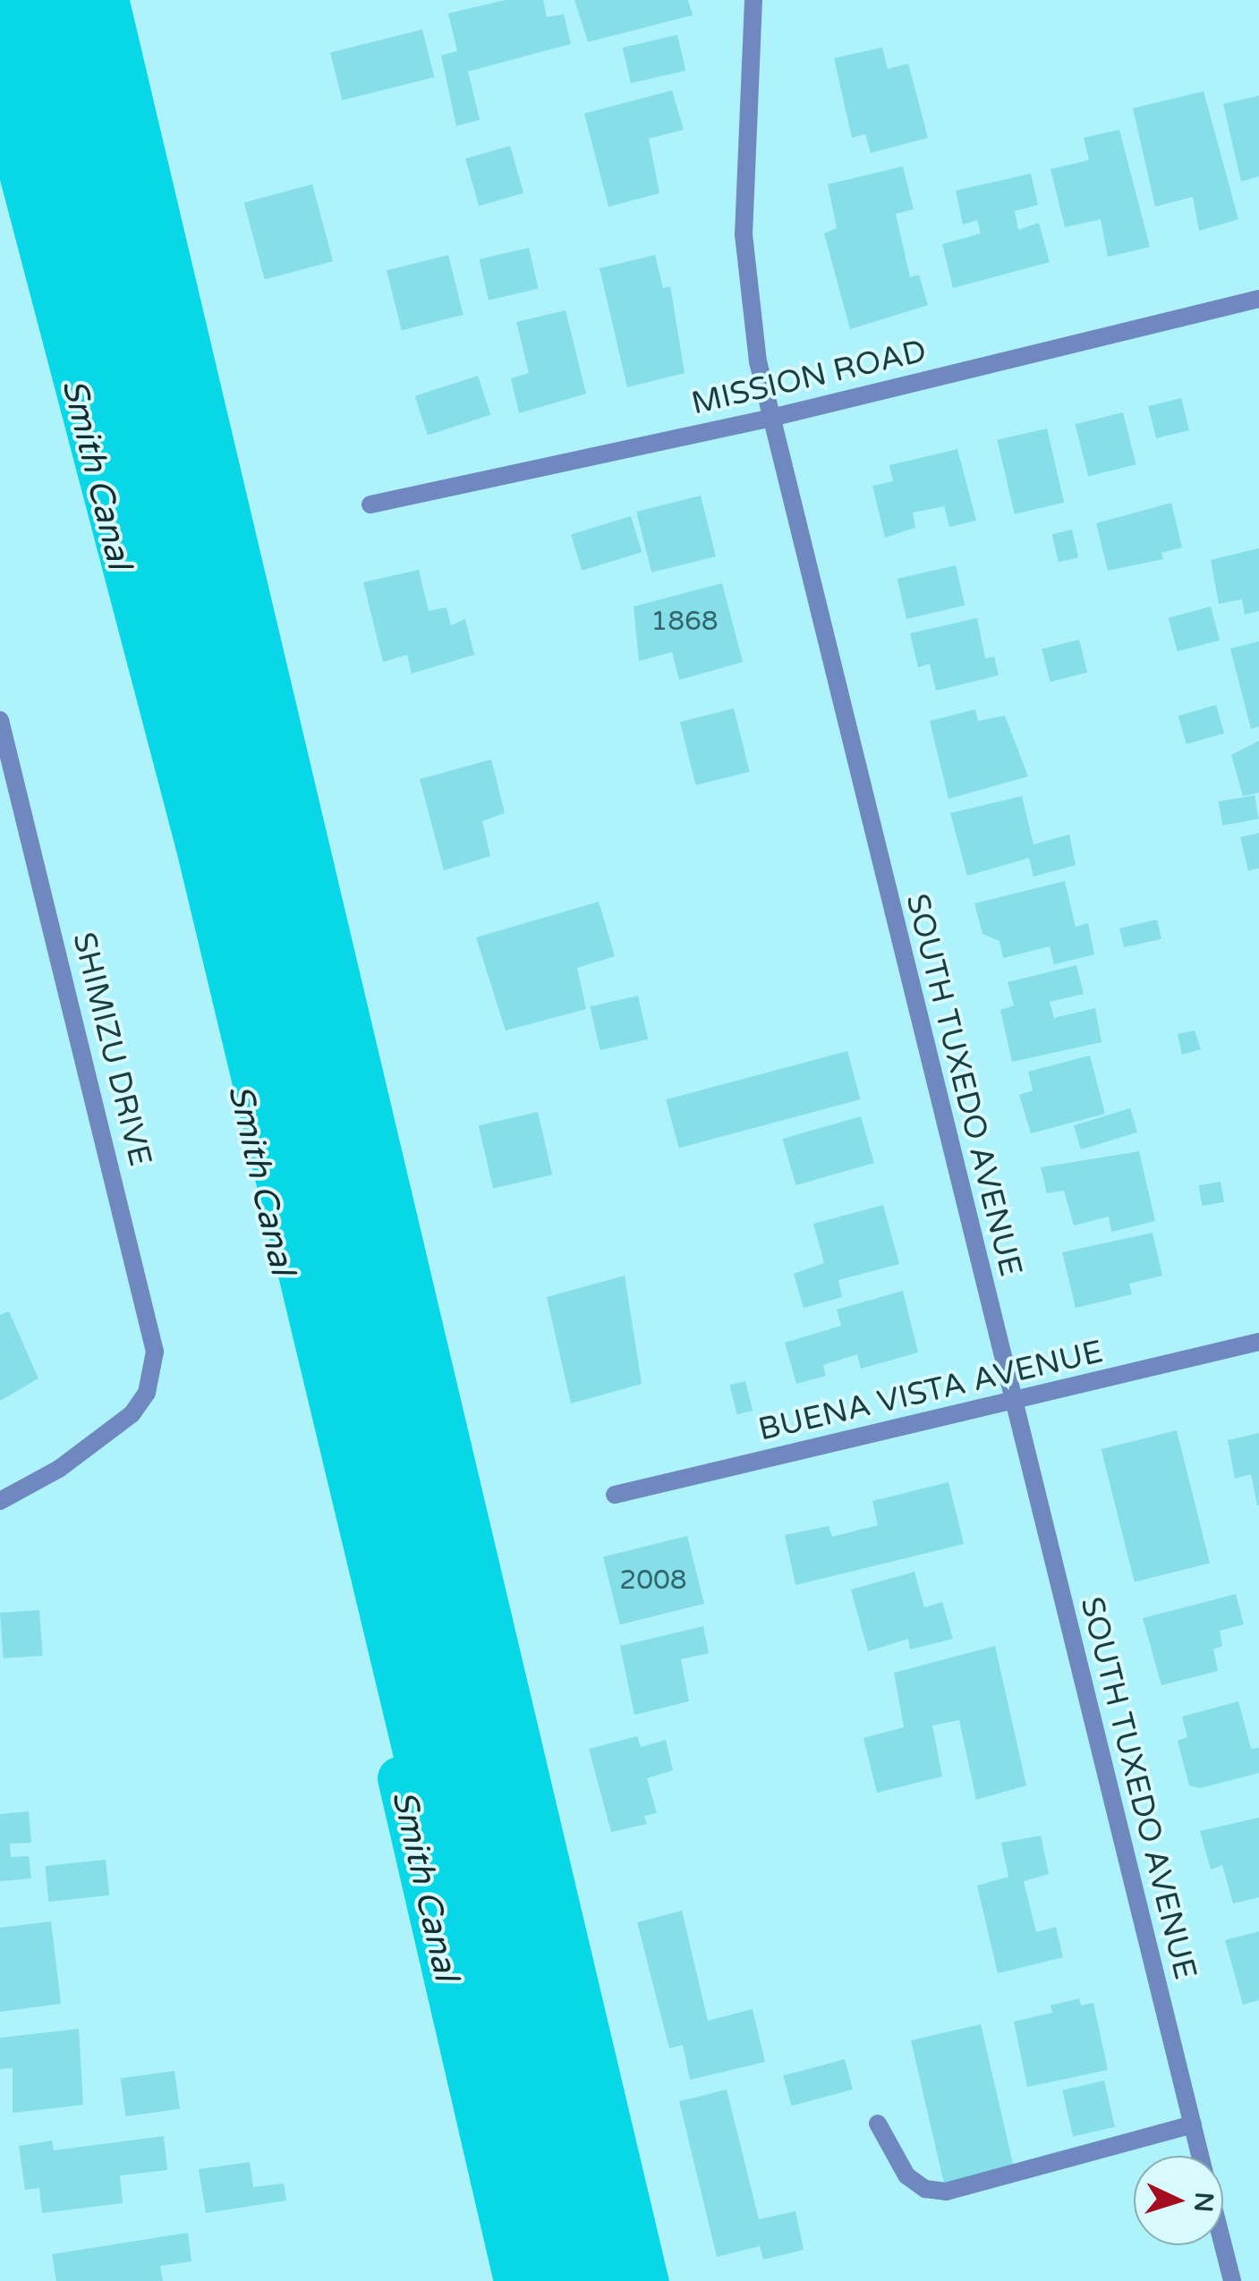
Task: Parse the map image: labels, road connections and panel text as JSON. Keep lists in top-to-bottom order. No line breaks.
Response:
{"streets":{"street":["MISSION ROAD","SHIMIZU DRIVE","SOUTH TUXEDO AVENUE","BUENA VISTA AVENUE"]},"crossings":[["MISSION ROAD","SOUTH TUXEDO AVENUE"],["SOUTH TUXEDO AVENUE","BUENA VISTA AVENUE"]],"water":["Smith Canal"],"house_numbers":["1868","2008"],"north":"right"}
